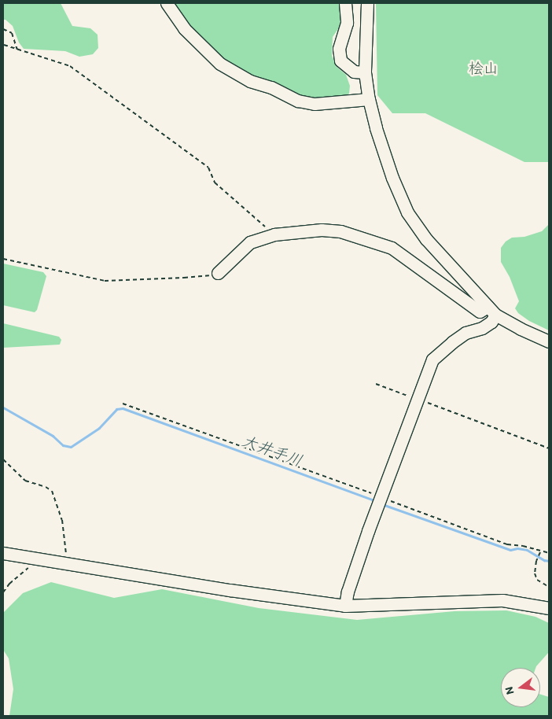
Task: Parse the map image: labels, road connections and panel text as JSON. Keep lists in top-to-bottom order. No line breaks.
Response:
{"water":["大井手川"],"parks":["桧山"],"north":"left"}
